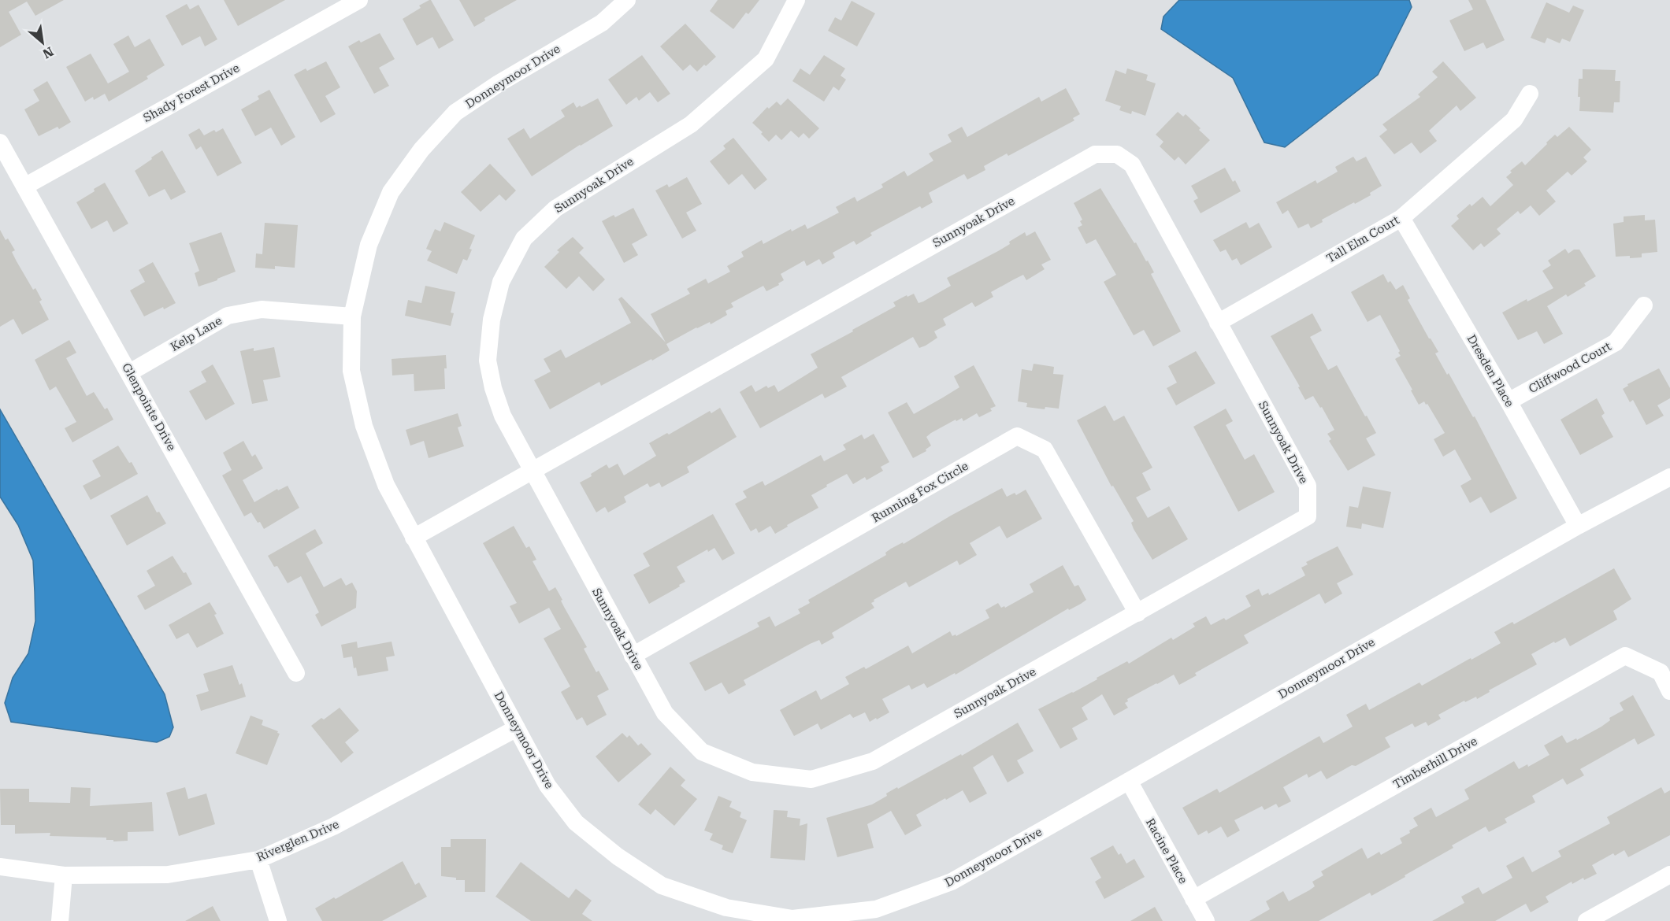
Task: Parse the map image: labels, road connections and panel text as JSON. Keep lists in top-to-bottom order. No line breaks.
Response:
{"streets":{"street":["Donneymoor Drive","Shady Forest Drive","Sunnyoak Drive","Tall Elm Court","Kelp Lane","Cliffwood Court","Dresden Place","Glenpointe Drive","Running Fox Circle","Timberhill Drive","Riverglen Drive","Racine Place"]},"crossings":[["Donneymoor Drive","Sunnyoak Drive"],["Donneymoor Drive","Kelp Lane"],["Donneymoor Drive","Dresden Place"],["Donneymoor Drive","Riverglen Drive"],["Donneymoor Drive","Racine Place"],["Shady Forest Drive","Glenpointe Drive"],["Sunnyoak Drive","Tall Elm Court"],["Sunnyoak Drive","Running Fox Circle"],["Tall Elm Court","Dresden Place"],["Kelp Lane","Glenpointe Drive"],["Cliffwood Court","Dresden Place"],["Timberhill Drive","Racine Place"]],"north":"bottom right"}
